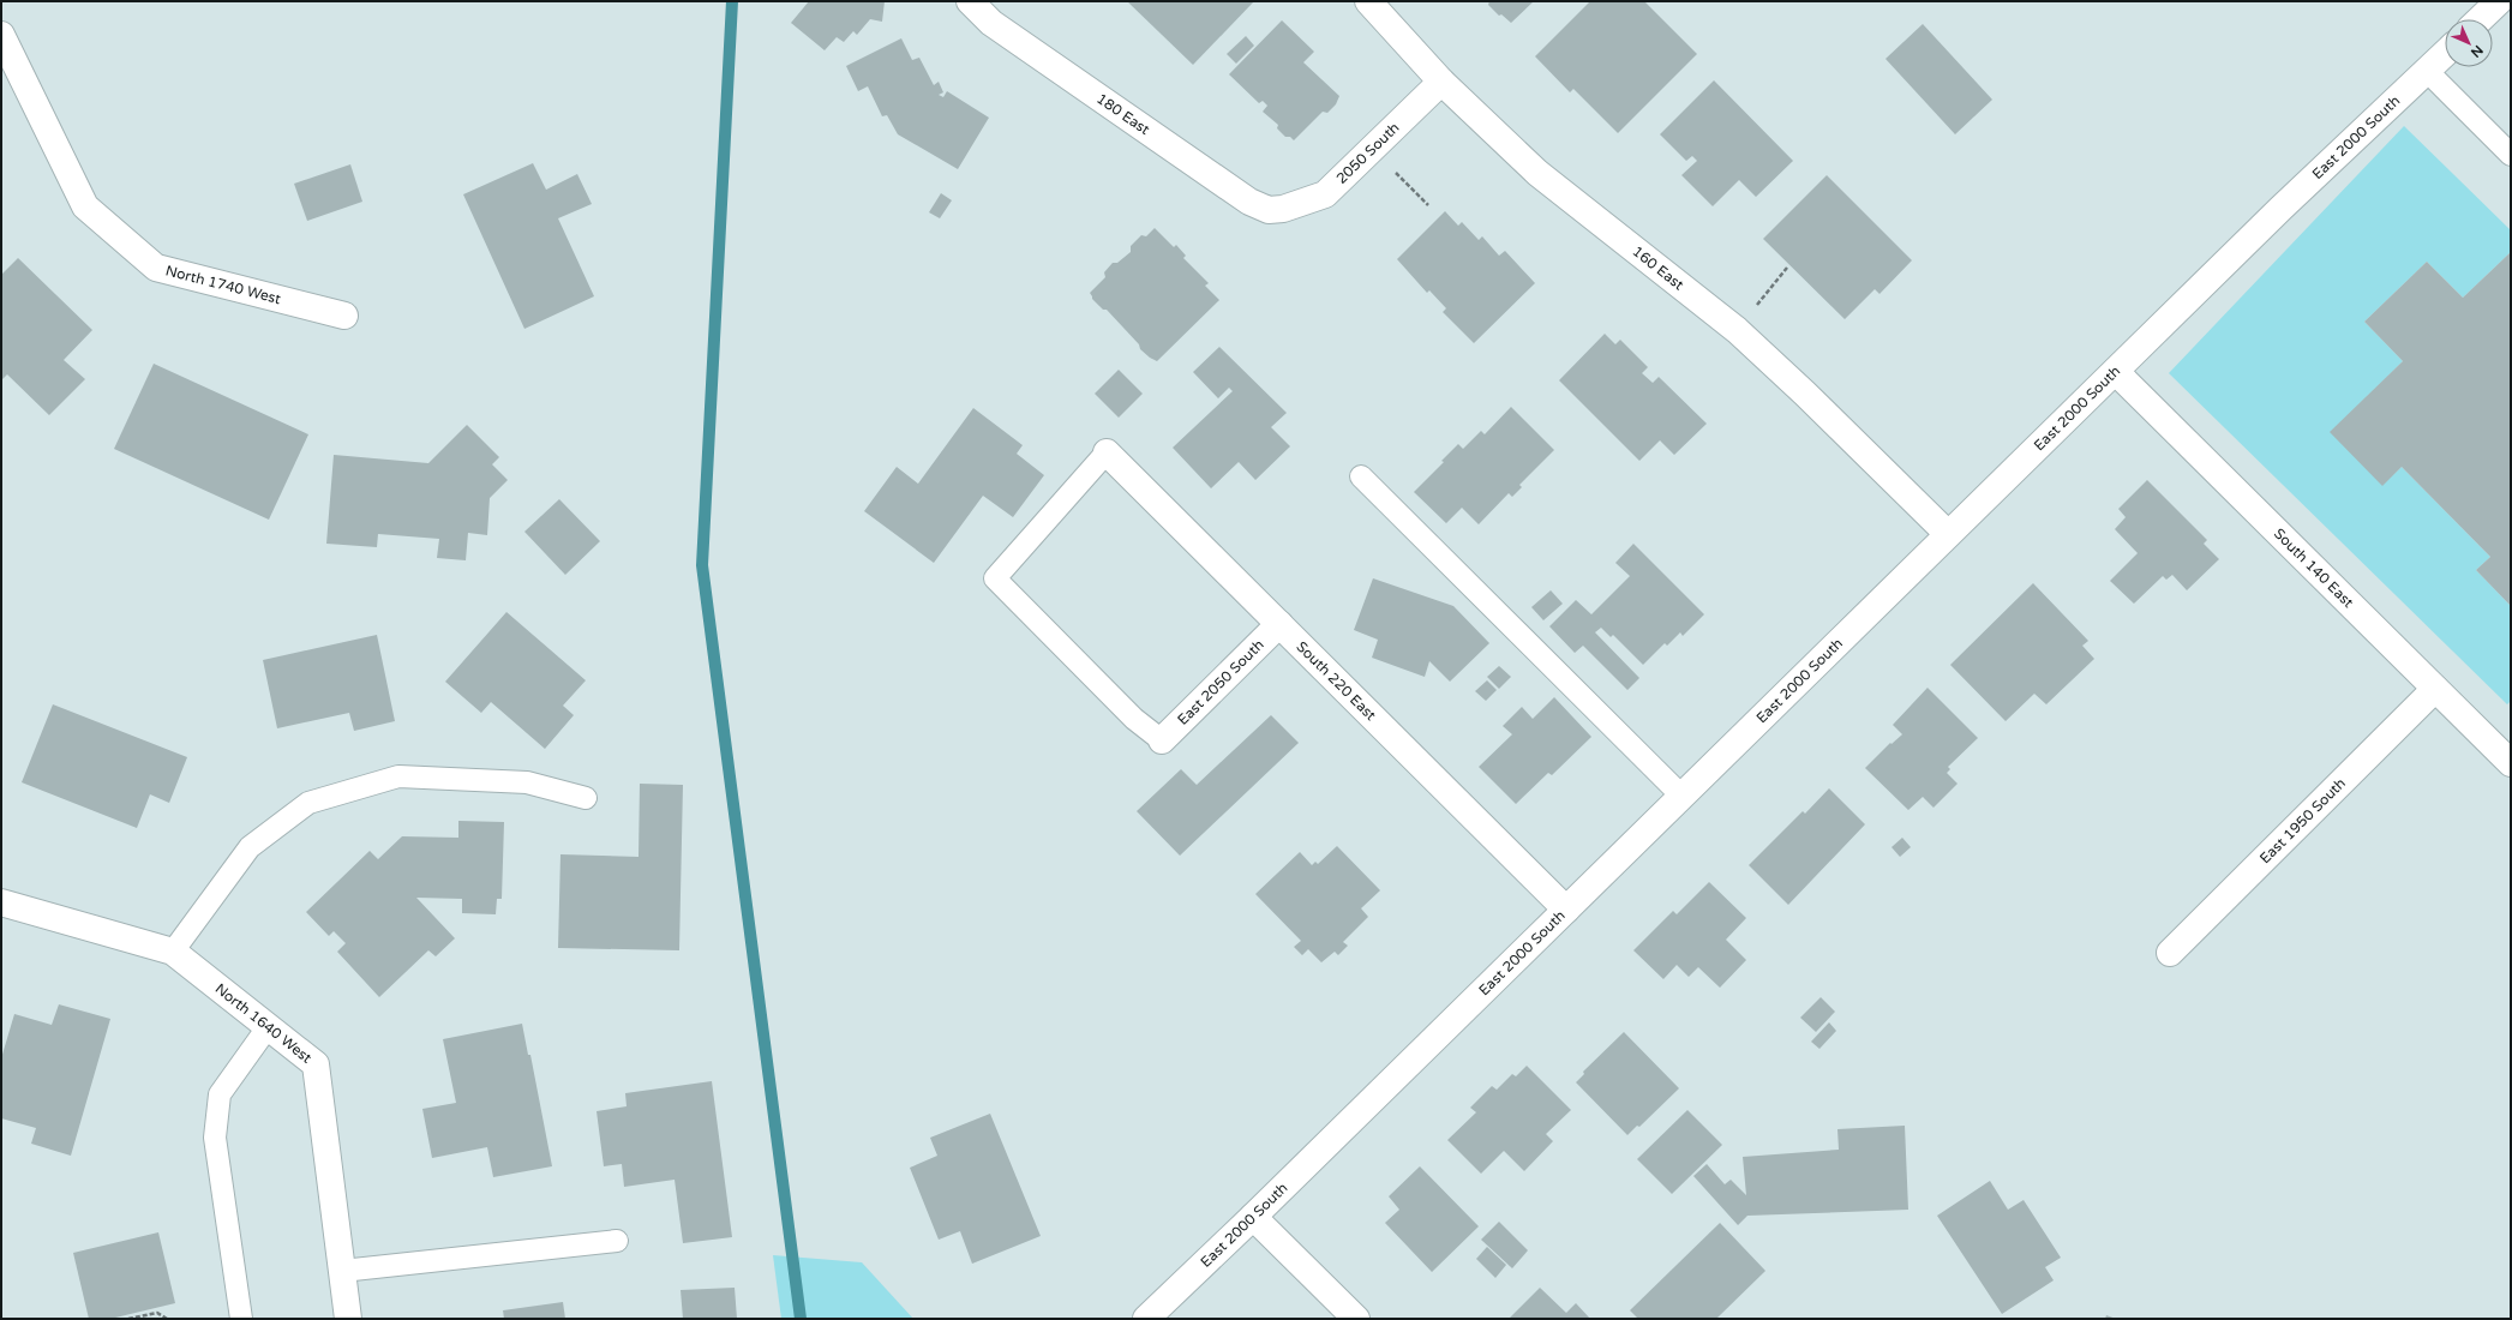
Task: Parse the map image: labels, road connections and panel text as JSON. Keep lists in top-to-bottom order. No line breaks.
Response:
{"streets":{"street":["180 East","East 2000 South","2050 South","160 East","North 1740 West","South 140 East","South 220 East","East 2050 South","East 1950 South","North 1640 West"]},"crossings":[["180 East","2050 South"],["East 2000 South","160 East"],["East 2000 South","South 140 East"],["East 2000 South","South 220 East"],["2050 South","160 East"],["South 140 East","East 1950 South"],["South 220 East","East 2050 South"]],"north":"bottom right"}
